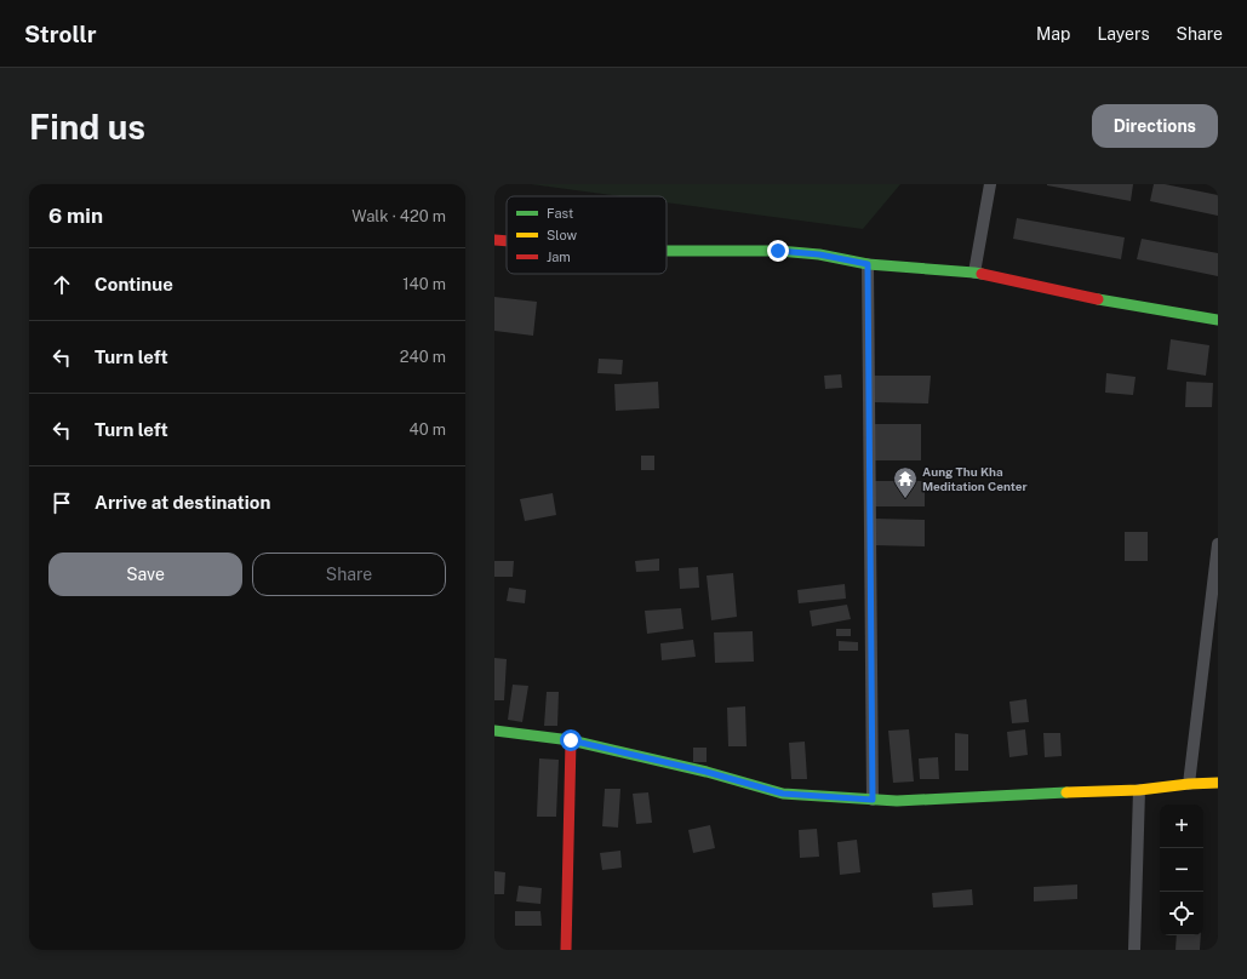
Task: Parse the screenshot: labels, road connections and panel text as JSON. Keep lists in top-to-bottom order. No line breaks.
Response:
{"places":{"temple":["Aung Thu Kha Meditation Center"]},"legend":["Fast","Slow","Jam"],"page":{"header":"Strollr","nav":["Map","Layers","Share"],"buttons":["Directions",["Save","Share"]],"title":"Find us","heading":["6 min","Walk · 420 m"],"list":[["Continue","140 m"],["Turn left","240 m"],["Turn left","40 m"],"Arrive at destination"],"map_buttons":["+","−"]}}
